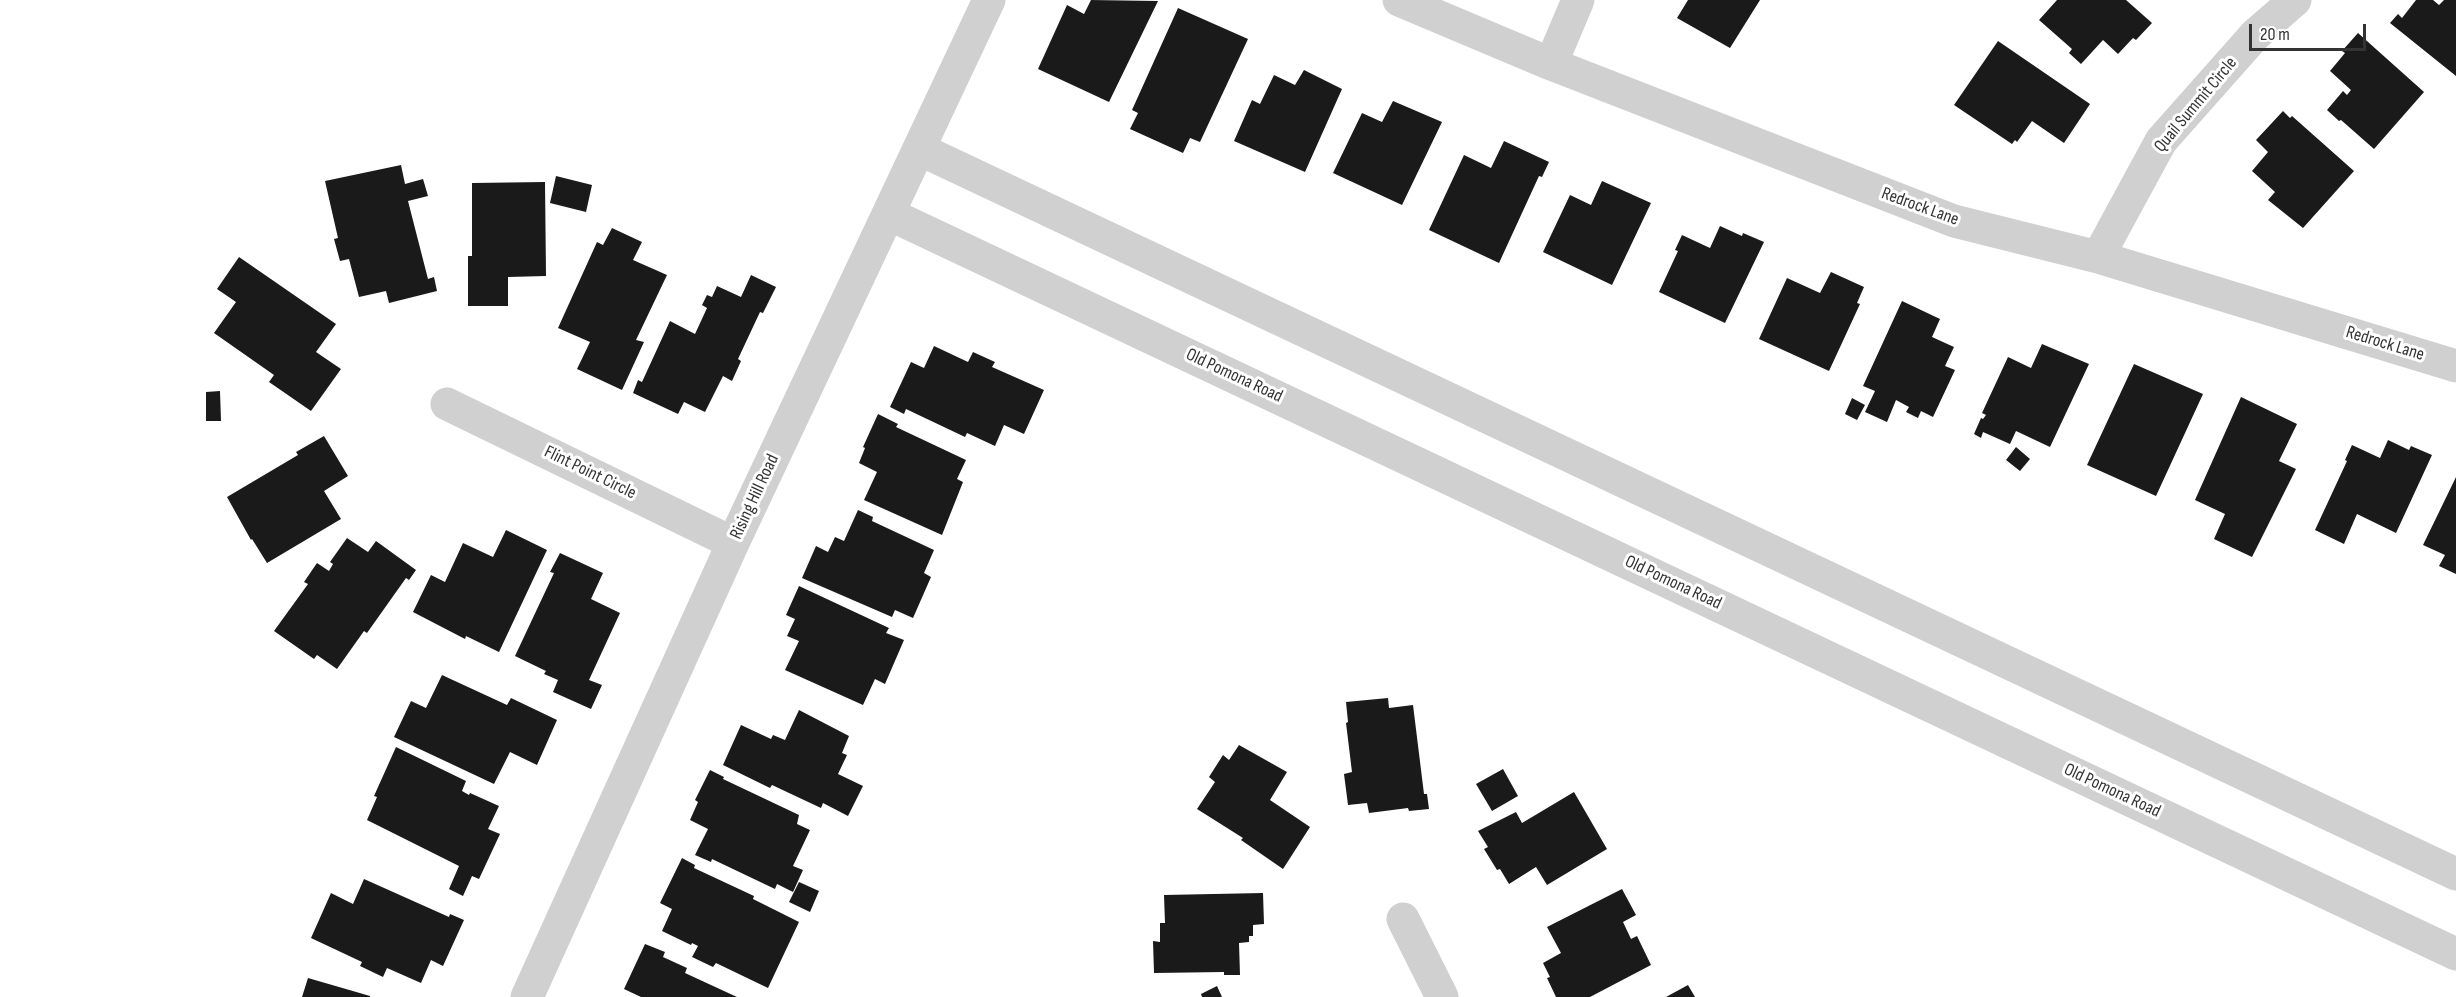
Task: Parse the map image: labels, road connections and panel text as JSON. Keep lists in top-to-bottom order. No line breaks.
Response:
{"streets":{"street":["Quail Summit Circle","Redrock Lane","Old Pomona Road","Flint Point Circle","Rising Hill Road"]},"crossings":[["Quail Summit Circle","Redrock Lane"],["Old Pomona Road","Rising Hill Road"],["Flint Point Circle","Rising Hill Road"]],"scale_bar":"20 m"}
